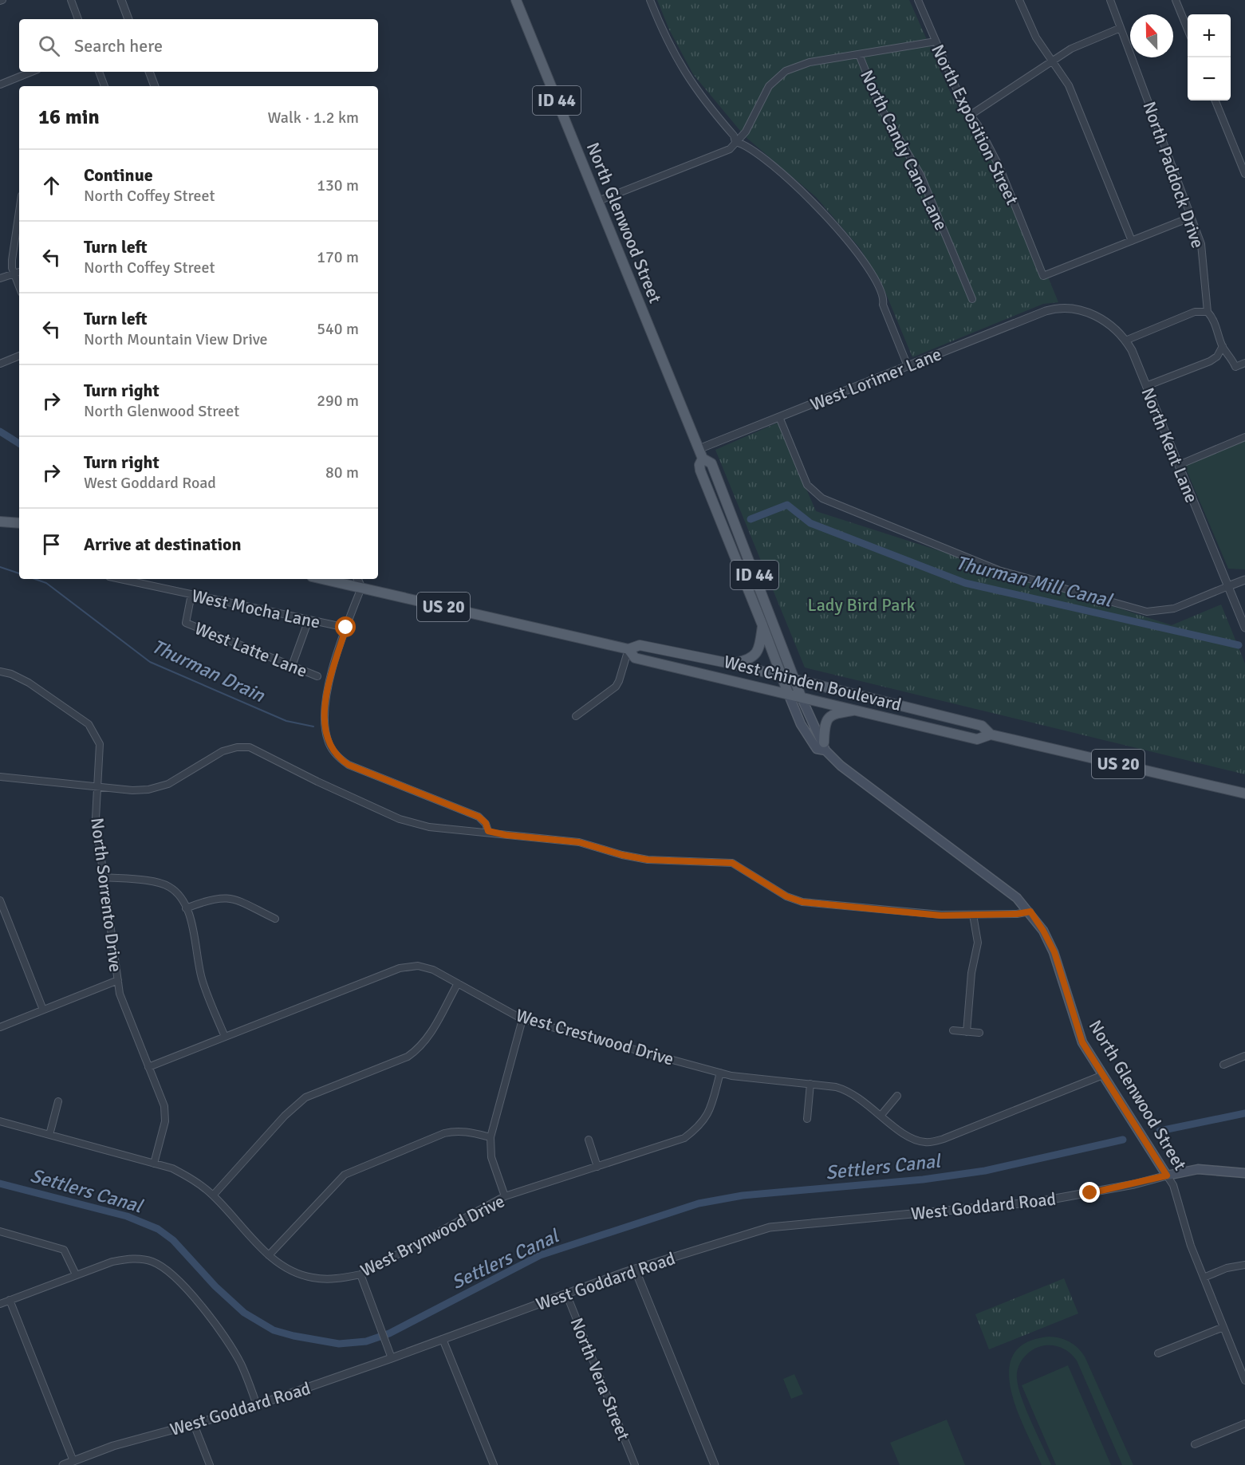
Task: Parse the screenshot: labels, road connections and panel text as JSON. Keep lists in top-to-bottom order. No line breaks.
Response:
{"streets":{"main road":["ID 44","North Glenwood Street","US 20","West Chinden Boulevard"],"street":["North Exposition Street","North Candy Cane Lane","North Paddock Drive","West Lorimer Lane","North Kent Lane","West Mocha Lane","West Latte Lane","North Sorrento Drive","West Crestwood Drive","West Goddard Road","West Brynwood Drive","North Vera Street"]},"crossings":[["North Glenwood Street","West Lorimer Lane"],["North Glenwood Street","West Chinden Boulevard"],["North Glenwood Street","West Crestwood Drive"],["North Glenwood Street","West Goddard Road"],["West Lorimer Lane","North Kent Lane"],["West Mocha Lane","West Latte Lane"],["North Sorrento Drive","West Crestwood Drive"],["North Sorrento Drive","West Brynwood Drive"],["West Crestwood Drive","West Brynwood Drive"],["West Goddard Road","North Vera Street"]],"water":["Thurman Mill Canal","Thurman Drain","Settlers Canal"],"parks":["Lady Bird Park"],"north":"top","page":{"map_buttons":["+","−"],"search":"Search here","heading":["16 min","Walk · 1.2 km"],"list":[["Continue","North Coffey Street","130 m"],["Turn left","North Coffey Street","170 m"],["Turn left","North Mountain View Drive","540 m"],["Turn right","North Glenwood Street","290 m"],["Turn right","West Goddard Road","80 m"],"Arrive at destination"]}}
